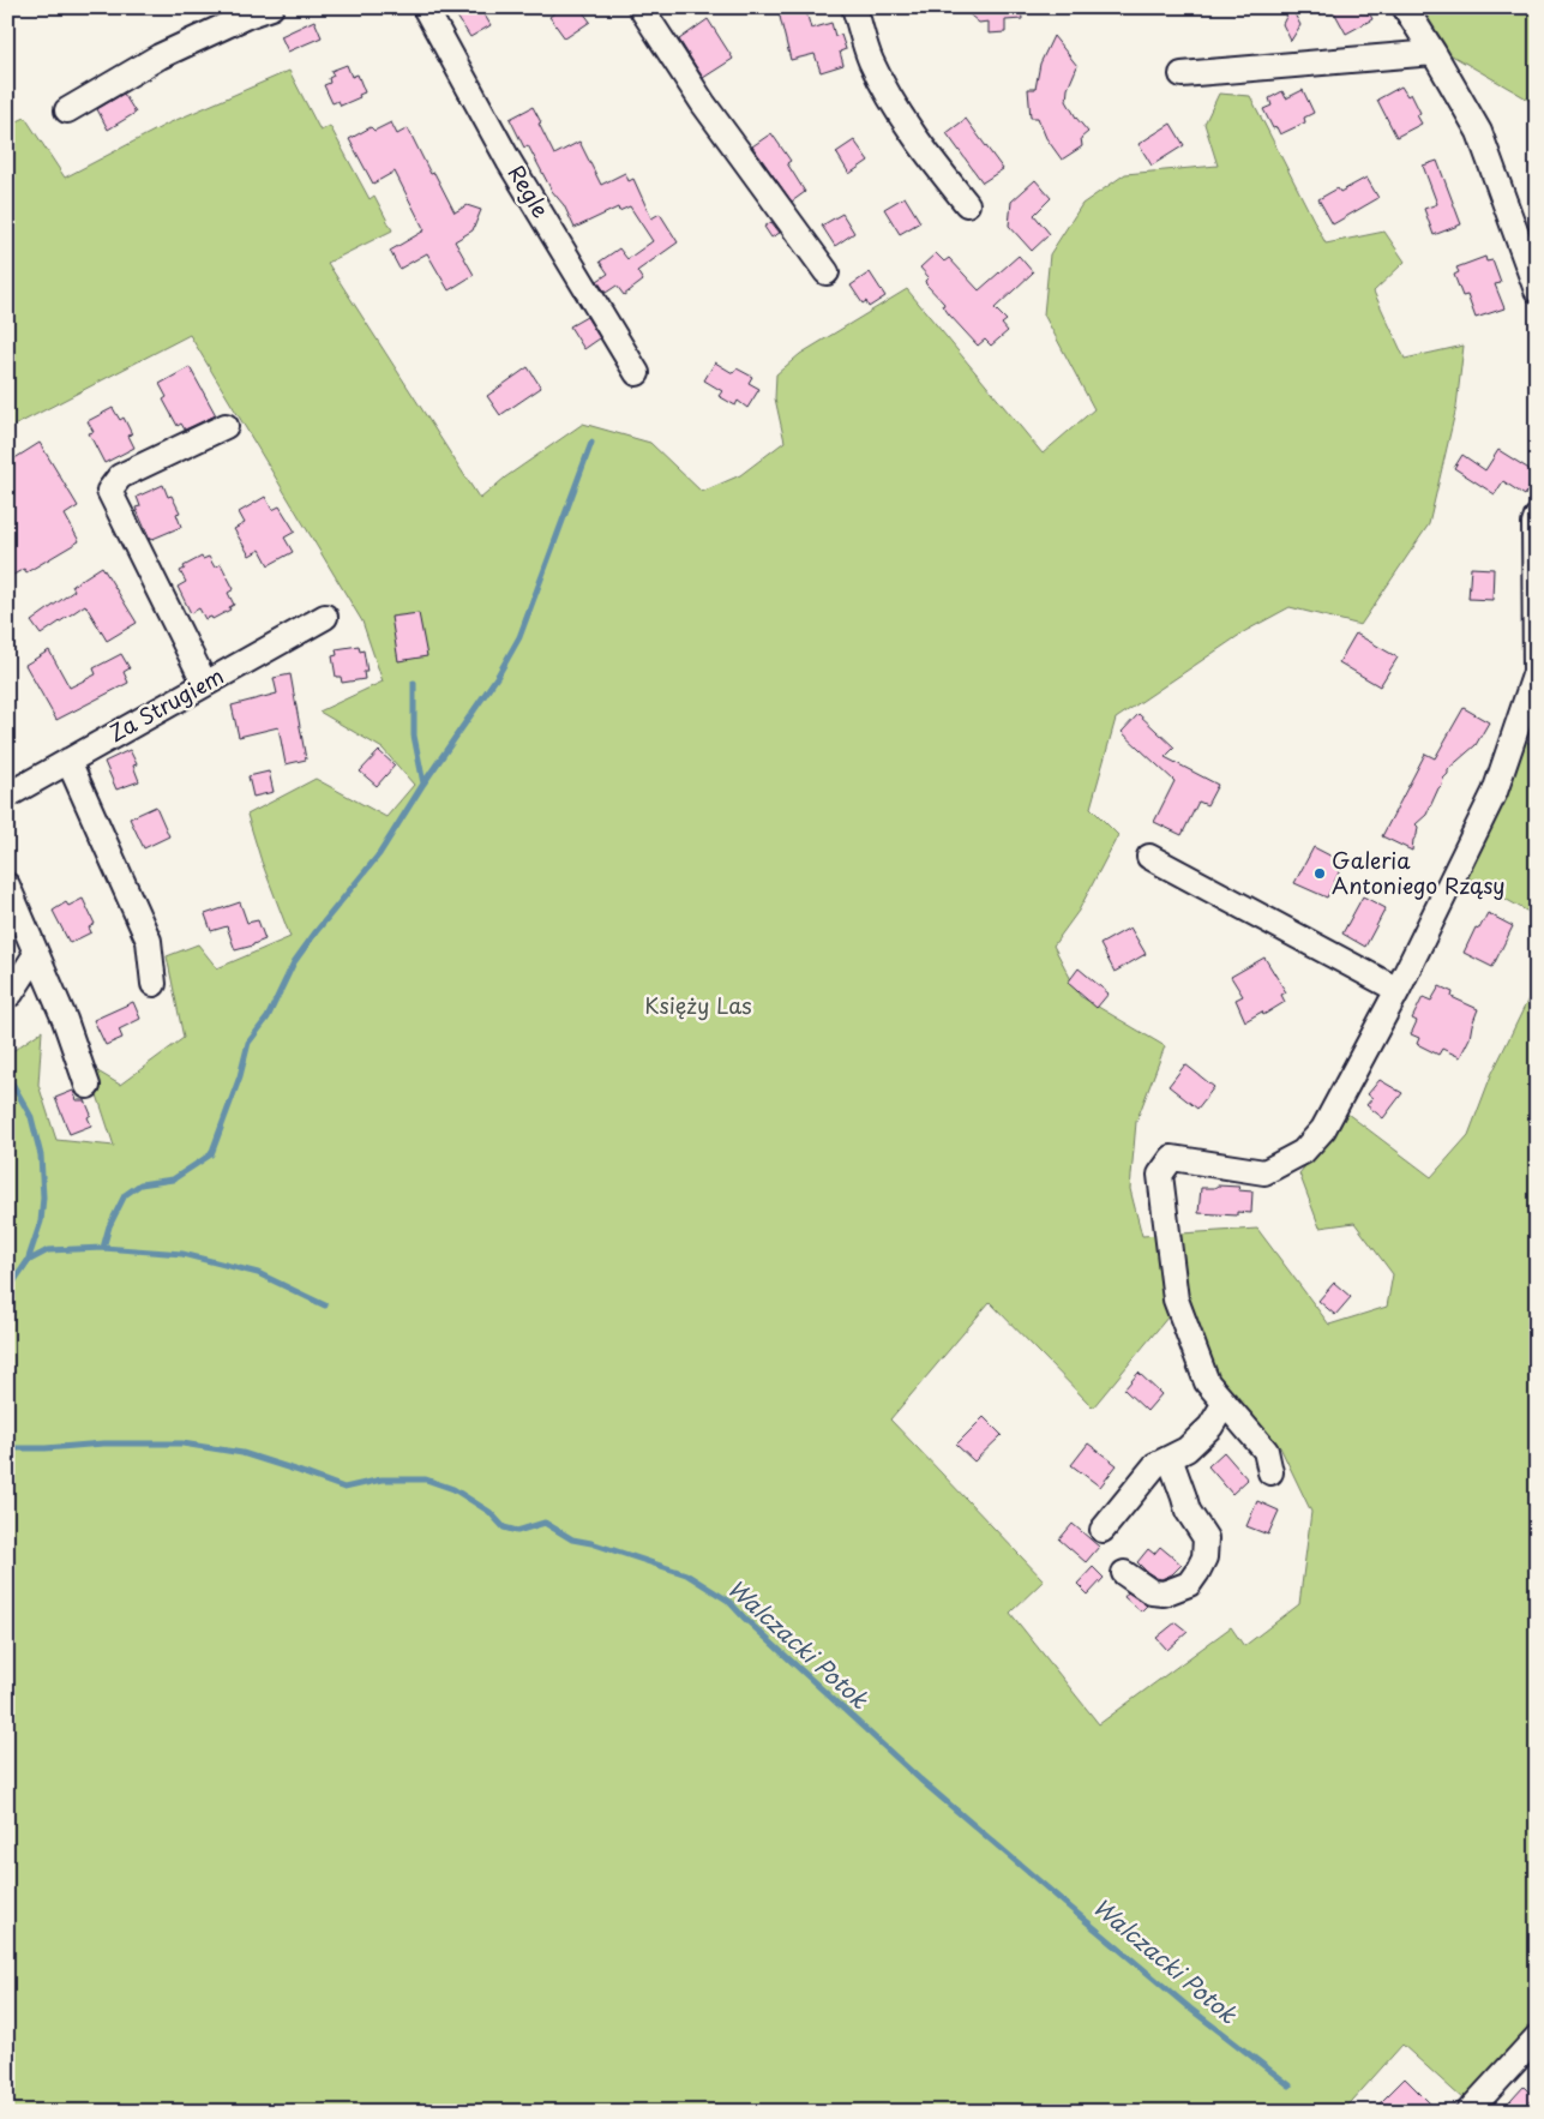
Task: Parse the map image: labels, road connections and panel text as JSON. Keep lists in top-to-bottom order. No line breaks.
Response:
{"streets":{"street":["Regle","Za Strugiem"]},"water":["Walczacki Potok"],"parks":["Księży Las"],"places":["Galeria Antoniego Rząsy"]}
